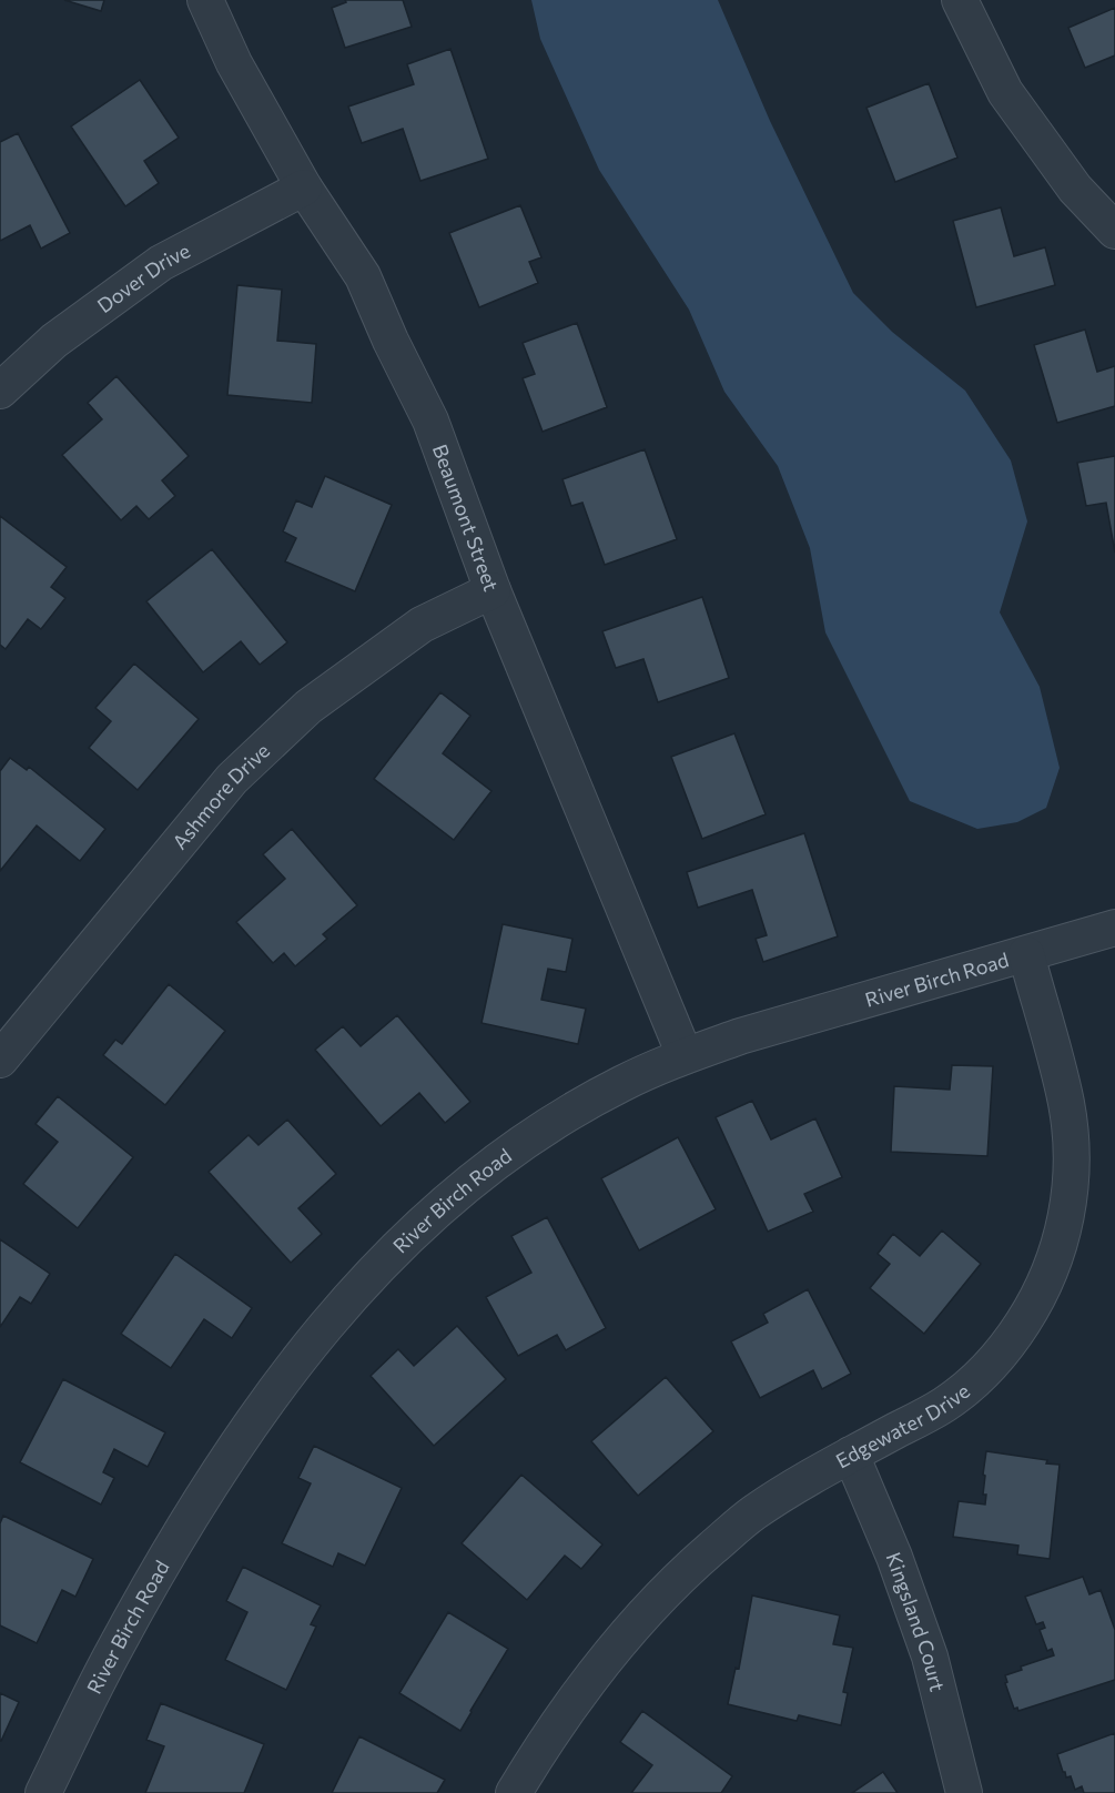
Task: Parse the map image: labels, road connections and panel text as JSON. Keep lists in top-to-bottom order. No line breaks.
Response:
{"streets":{"street":["Dover Drive","Beaumont Street","Ashmore Drive","River Birch Road","Edgewater Drive","Kingsland Court"]},"crossings":[["Dover Drive","Beaumont Street"],["Beaumont Street","Ashmore Drive"],["Beaumont Street","River Birch Road"],["River Birch Road","Edgewater Drive"],["Edgewater Drive","Kingsland Court"]]}
